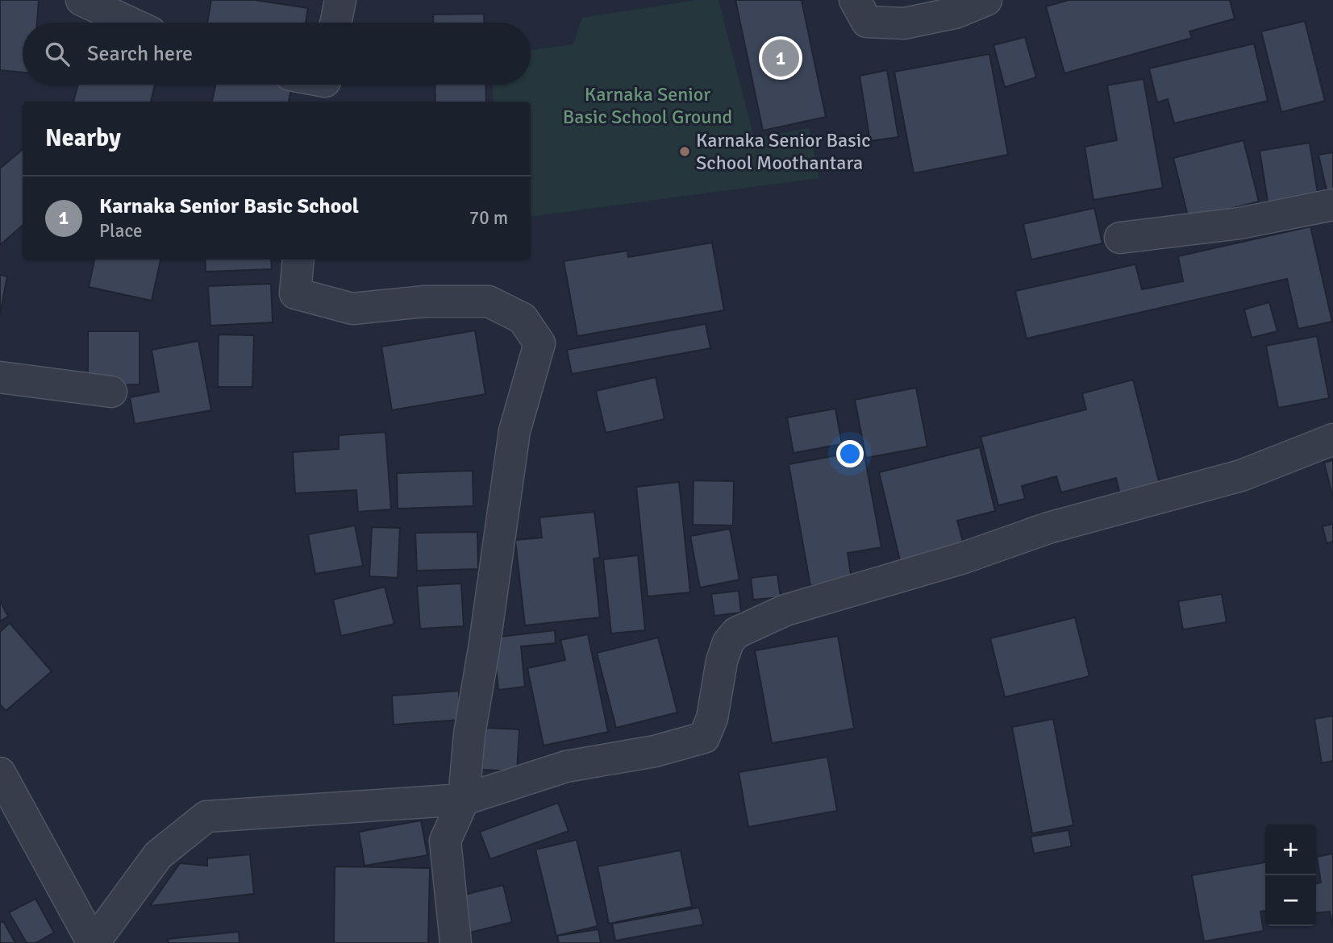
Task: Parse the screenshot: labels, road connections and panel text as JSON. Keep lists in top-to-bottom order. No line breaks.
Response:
{"parks":["Karnaka Senior Basic School Ground"],"places":["Karnaka Senior Basic School Moothantara"],"page":{"search":"Search here","pins":"1","heading":"Nearby","list":[{"mark":"1","name":"Karnaka Senior Basic School","note":"Place","value":"70 m"}],"map_buttons":["+","−"]}}
